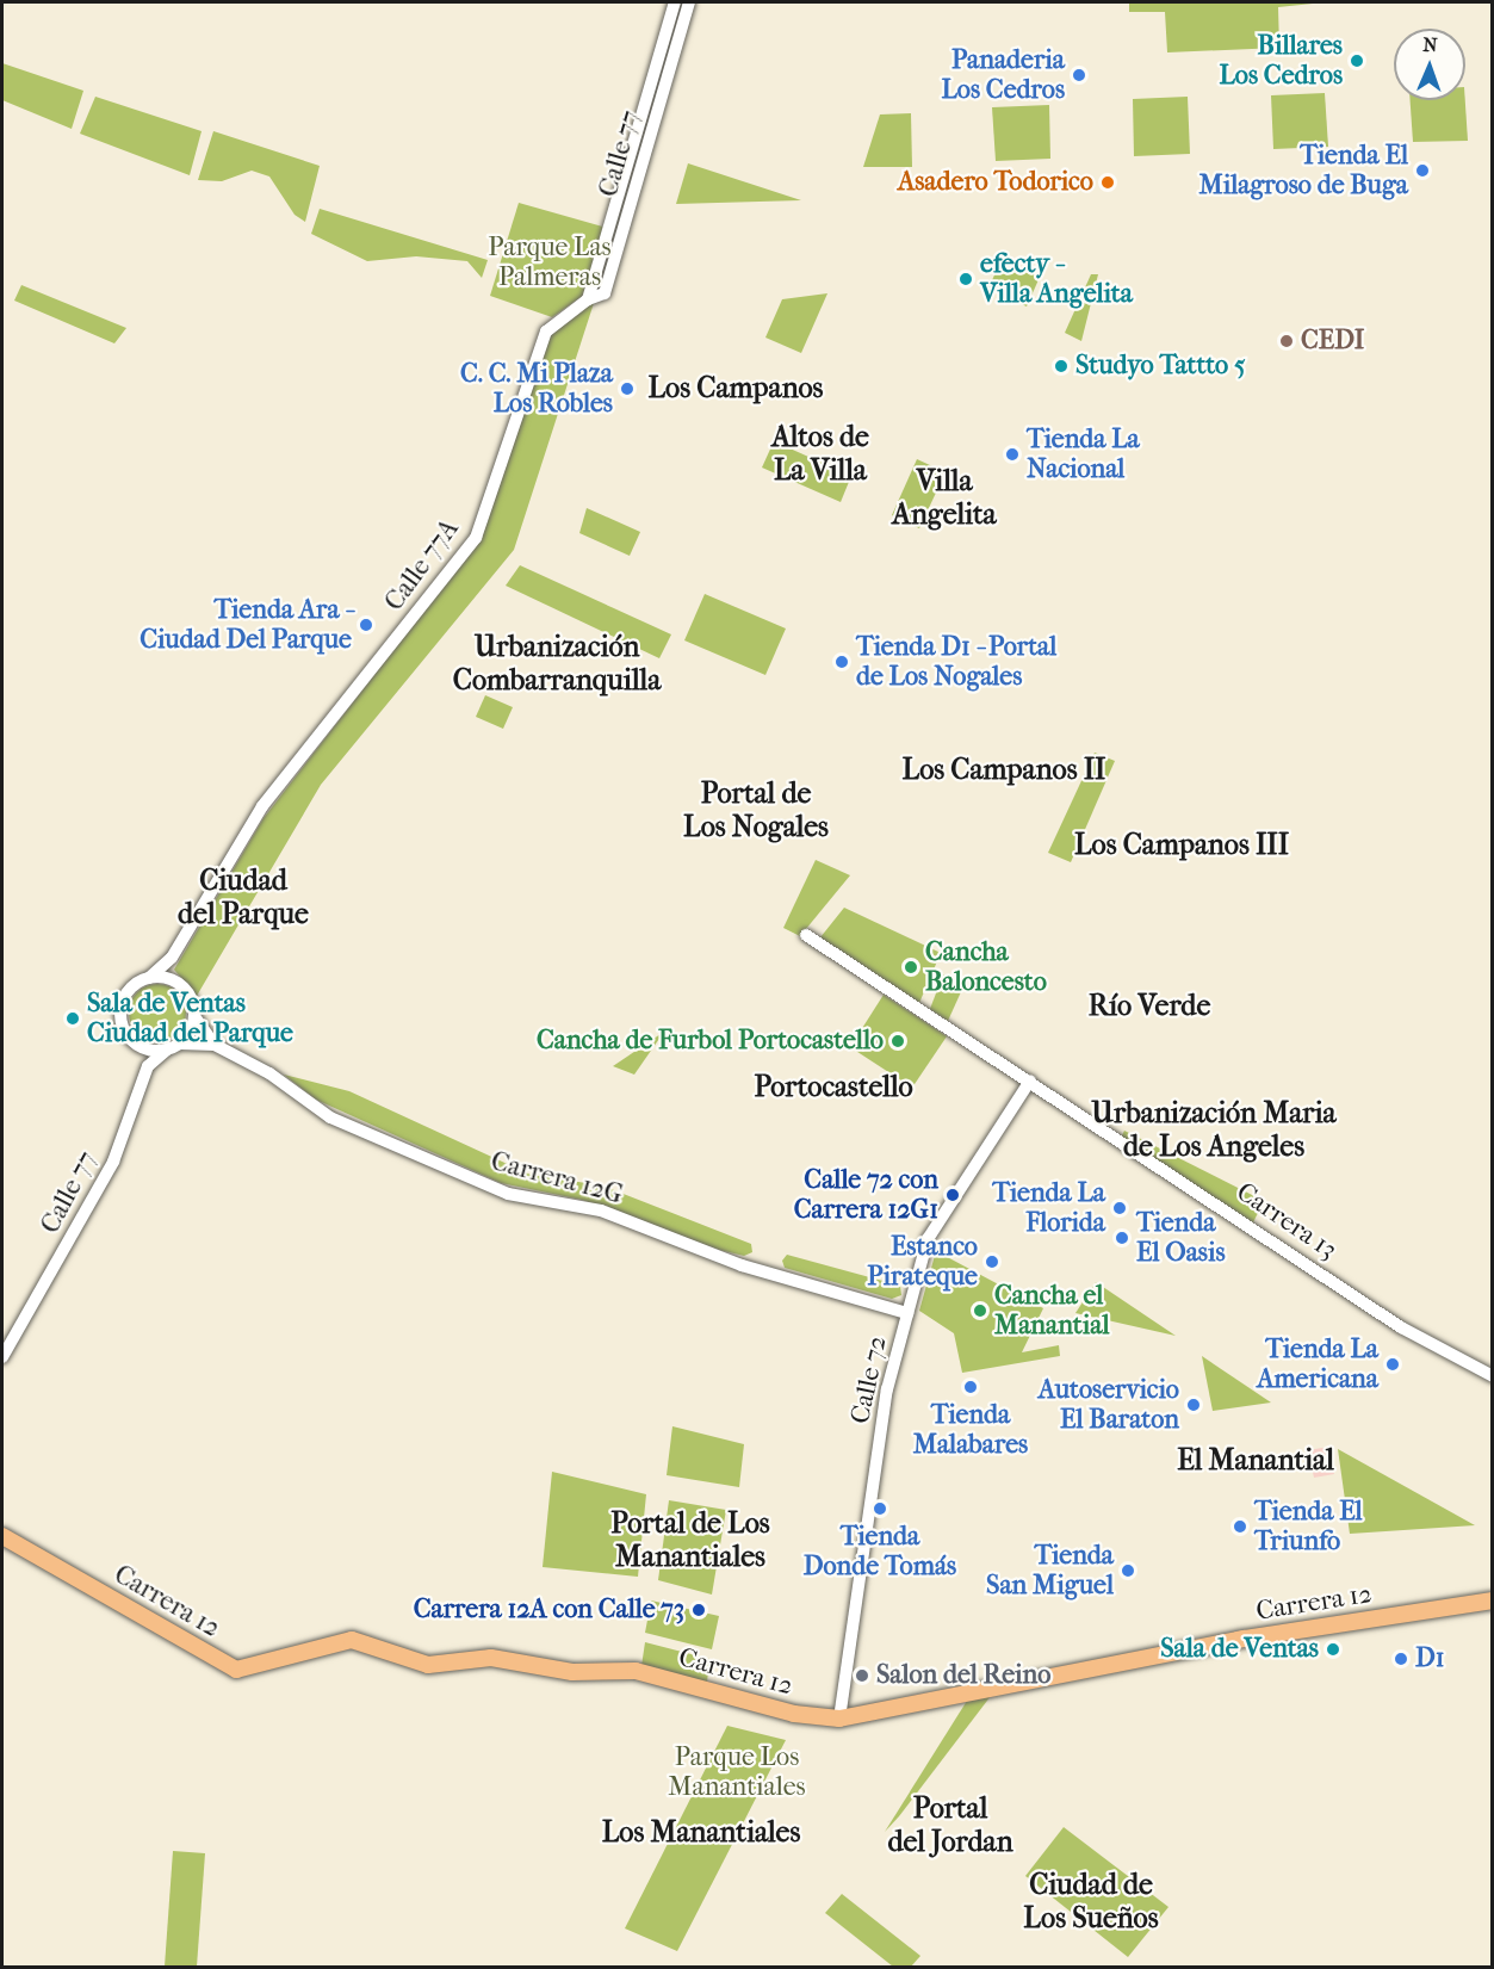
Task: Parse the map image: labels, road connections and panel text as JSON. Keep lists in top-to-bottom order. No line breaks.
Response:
{"streets":{"main road":["Carrera 12"],"street":["Calle 77","Calle 77A","Carrera 12G","Carrera 13","Calle 72"]},"crossings":[["Calle 77","Calle 77A"],["Calle 77","Carrera 12G"],["Calle 77A","Carrera 12G"],["Carrera 12G","Calle 72"],["Carrera 13","Calle 72"],["Calle 72","Carrera 12"]],"districts":["Los Campanos","Altos de La Villa","Villa Angelita","Urbanización Combarranquilla","Los Campanos II","Portal de Los Nogales","Los Campanos III","Ciudad del Parque","Río Verde","Portocastello","Urbanización Maria de Los Angeles","El Manantial","Portal de Los Manantiales","Portal del Jordan","Los Manantiales","Ciudad de Los Sueños"],"parks":["Parque Las Palmeras","Parque Los Manantiales"],"places":["Billares Los Cedros","Panaderia Los Cedros","Tienda El Milagroso de Buga","Asadero Todorico","efecty - Villa Angelita","CEDI","Studyo Tattto 5","C. C. Mi Plaza Los Robles","Tienda La Nacional","Tienda Ara - Ciudad Del Parque","Tienda D1 - Portal de Los Nogales","Cancha Baloncesto","Sala de Ventas Ciudad del Parque","Cancha de Furbol Portocastello","Calle 72 con Carrera 12G1","Tienda La Florida","Tienda El Oasis","Estanco Pirateque","Cancha el Manantial","Tienda La Americana","Tienda Malabares","Autoservicio El Baraton","Tienda Donde Tomás","Tienda El Triunfo","Tienda San Miguel","Carrera 12A con Calle 73","Sala de Ventas","D1","Salon del Reino"],"north":"top"}
